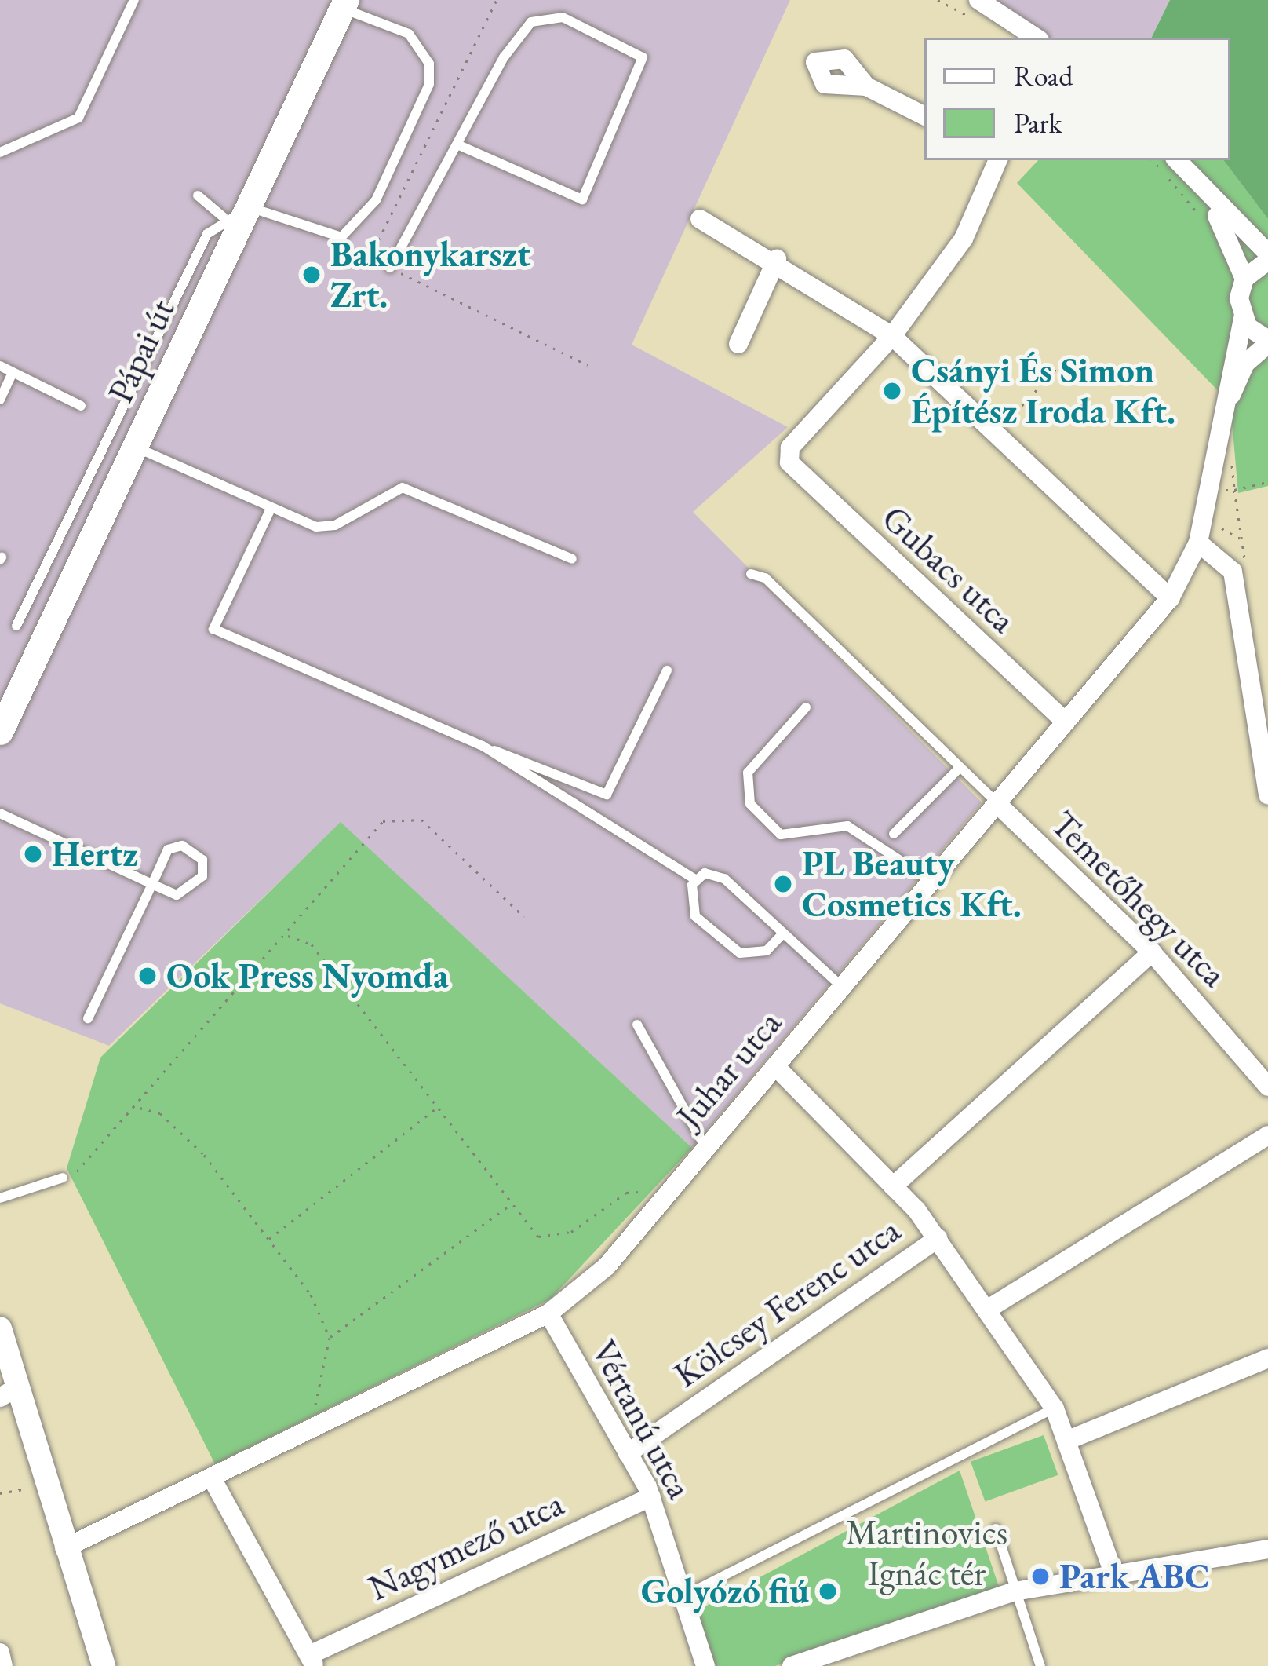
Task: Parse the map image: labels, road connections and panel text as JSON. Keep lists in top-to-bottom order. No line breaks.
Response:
{"streets":{"main road":["Pápai út"],"street":["Gubacs utca","Temetőhegy utca","Juhar utca","Kölcsey Ferenc utca","Vértanú utca","Nagymező utca"]},"crossings":[["Gubacs utca","Juhar utca"],["Temetőhegy utca","Juhar utca"],["Juhar utca","Vértanú utca"],["Kölcsey Ferenc utca","Vértanú utca"],["Vértanú utca","Nagymező utca"]],"parks":["Martinovics Ignác tér"],"places":["Bakonykarszt Zrt.","Csányi És Simon Építész Iroda Kft.","Hertz","PL Beauty Cosmetics Kft.","Ook Press Nyomda","Park ABC","Golyózó fiú"],"legend":["Road","Park"]}
